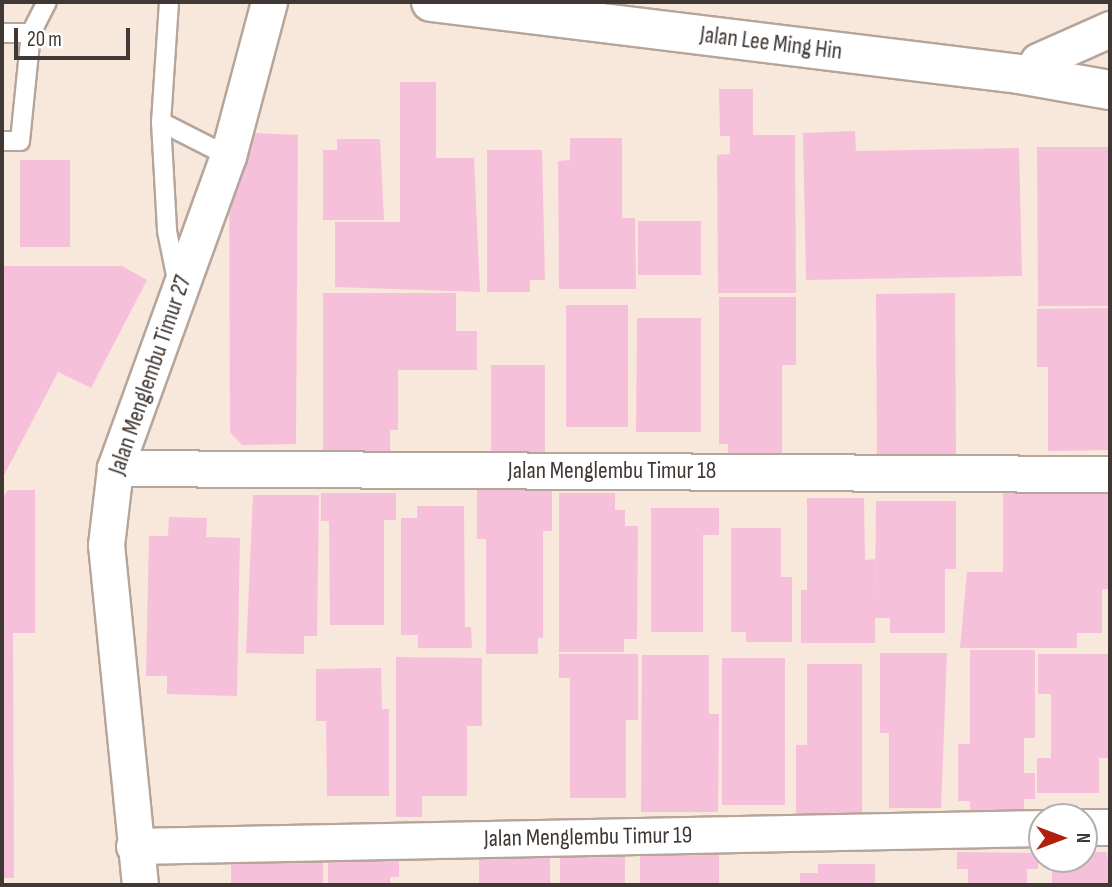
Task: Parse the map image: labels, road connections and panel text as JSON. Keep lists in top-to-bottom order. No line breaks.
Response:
{"streets":{"main road":["Jalan Lee Ming Hin"],"street":["Jalan Menglembu Timur 27","Jalan Menglembu Timur 18","Jalan Menglembu Timur 19"]},"crossings":[["Jalan Menglembu Timur 27","Jalan Menglembu Timur 18"],["Jalan Menglembu Timur 27","Jalan Menglembu Timur 19"]],"scale_bar":"20 m","north":"right"}
